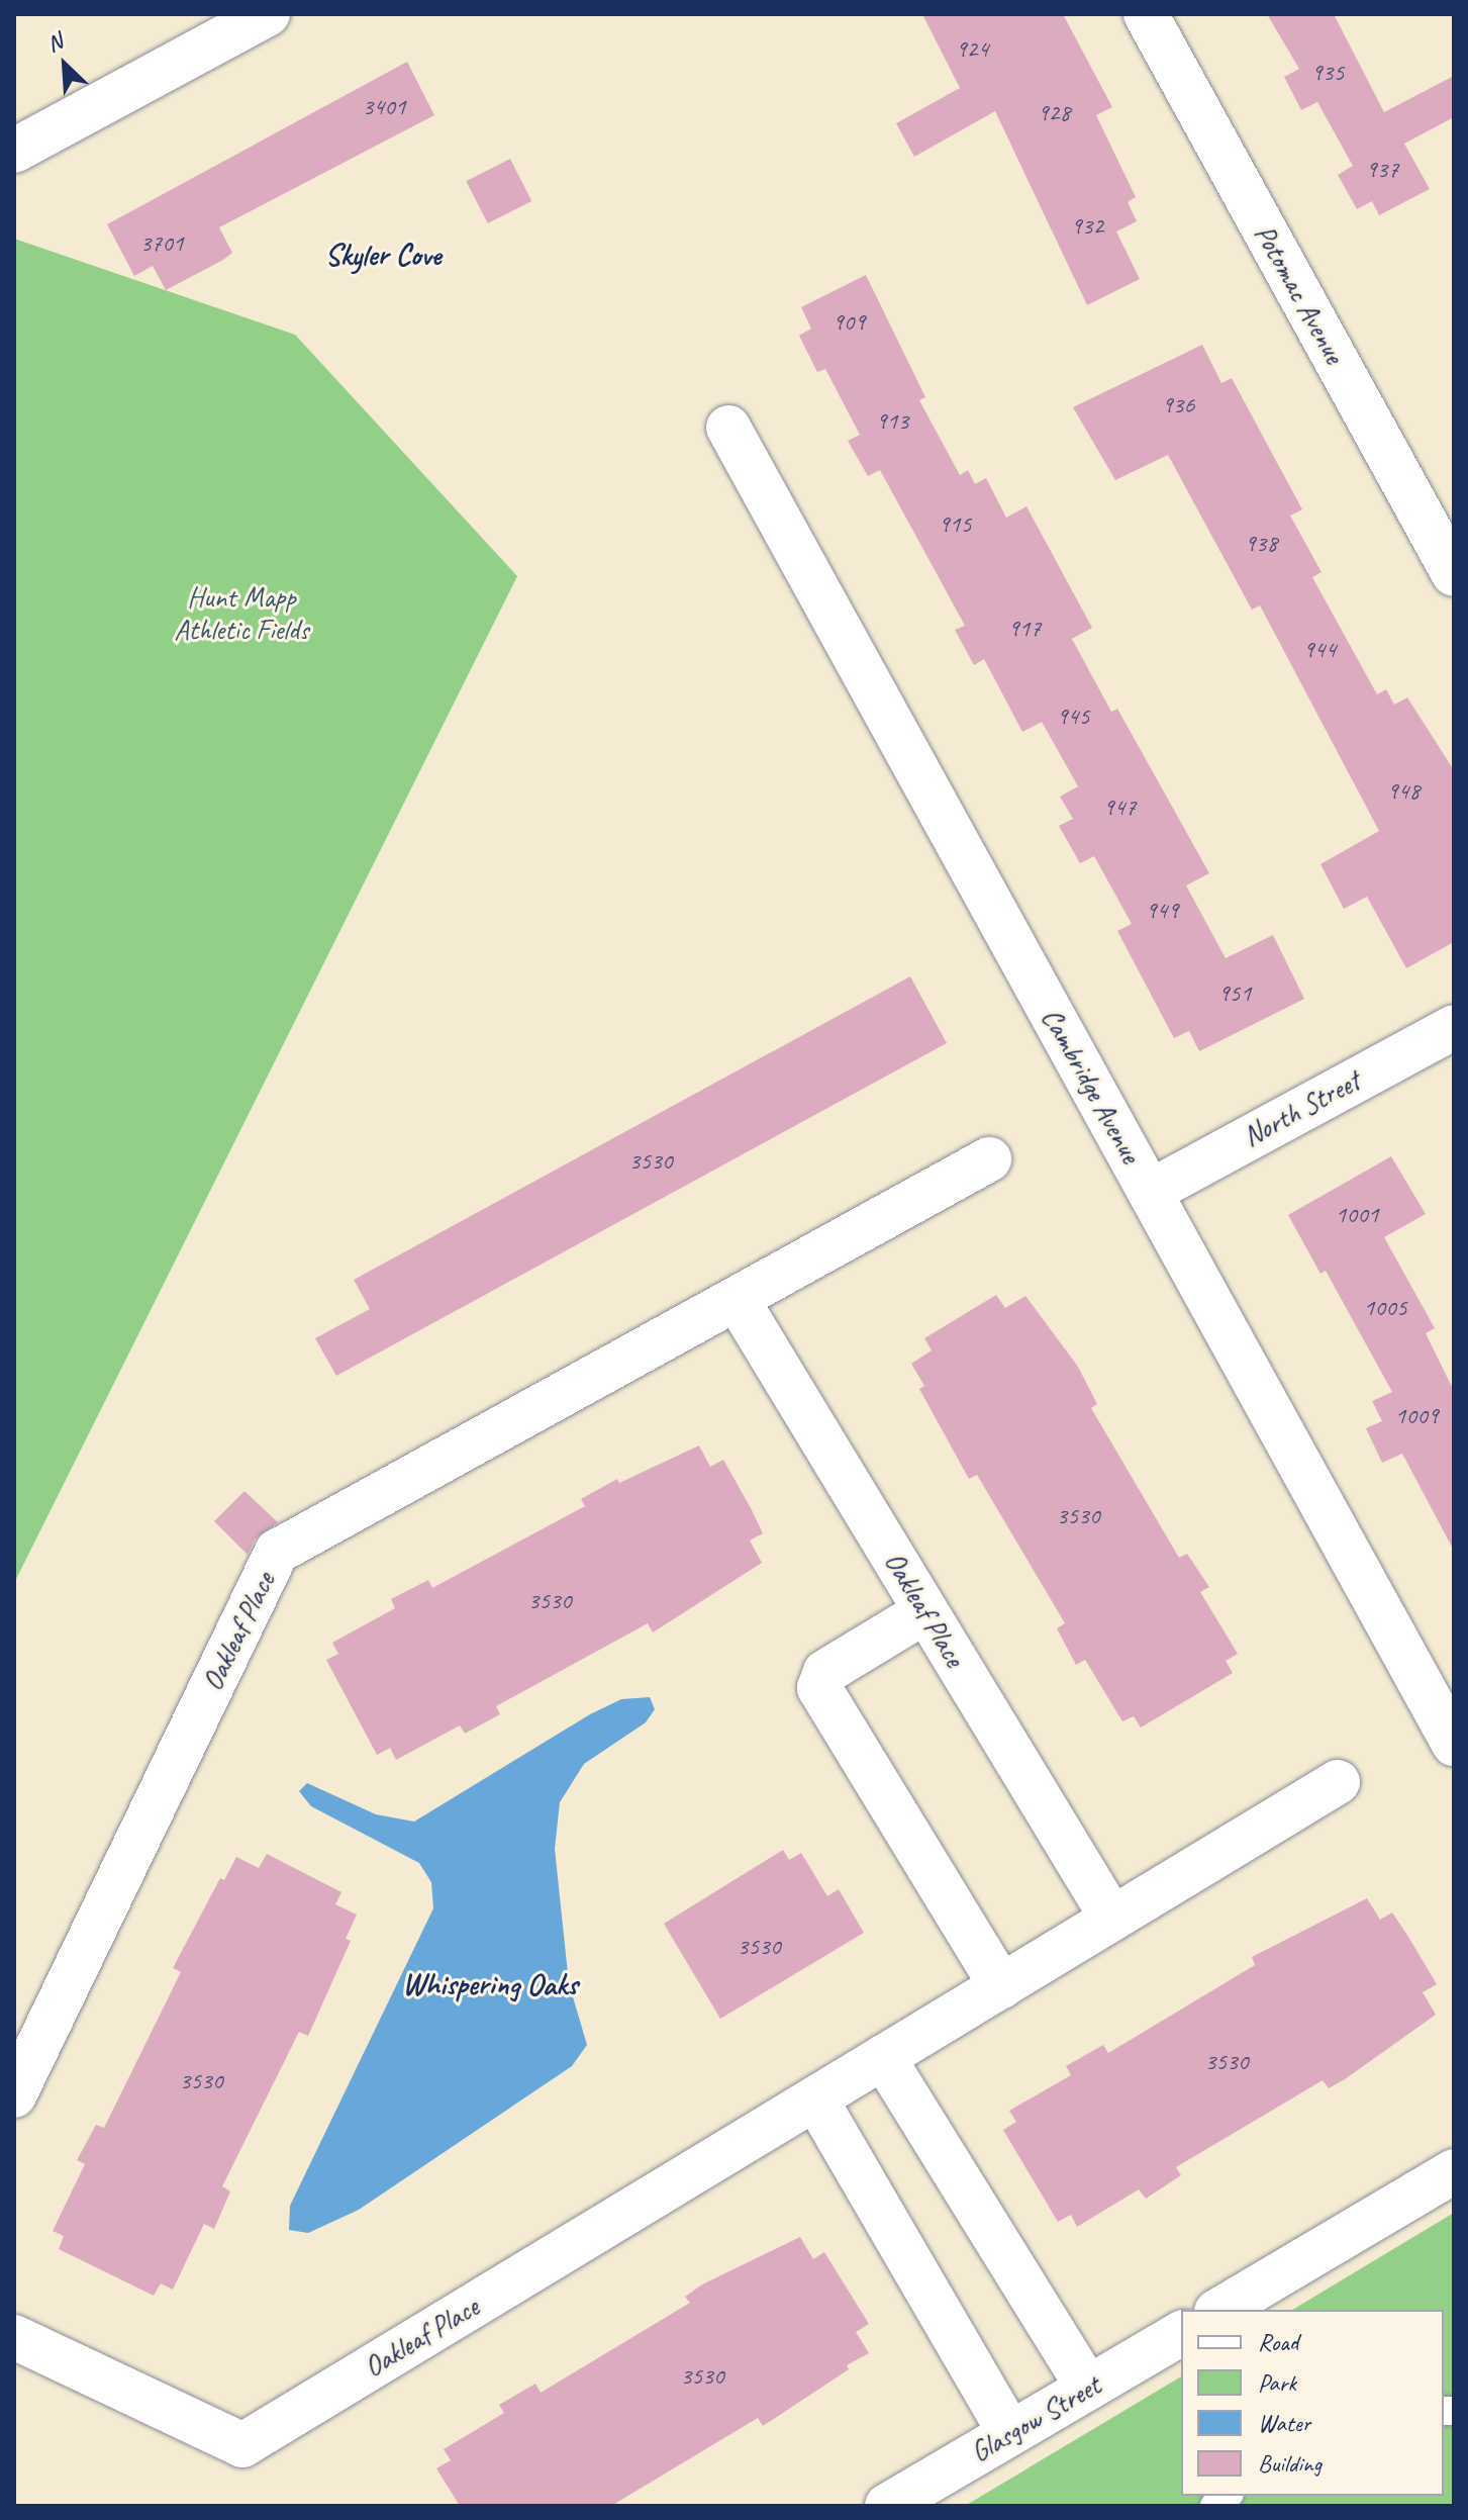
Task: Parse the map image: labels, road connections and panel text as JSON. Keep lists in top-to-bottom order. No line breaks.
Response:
{"streets":{"street":["Potomac Avenue","Cambridge Avenue","North Street","Oakleaf Place","Glasgow Street"]},"crossings":[["Cambridge Avenue","North Street"]],"districts":["Skyler Cove","Whispering Oaks"],"parks":["Hunt Mapp Athletic Fields"],"house_numbers":["924","935","3401","928","937","932","3701","909","936","913","915","938","917","944","945","948","947","949","951","3530","1001","1005","1009","3530","3530","3530","3530","3530","3530"],"legend":["Road","Park","Water","Building"],"north":"top left"}
